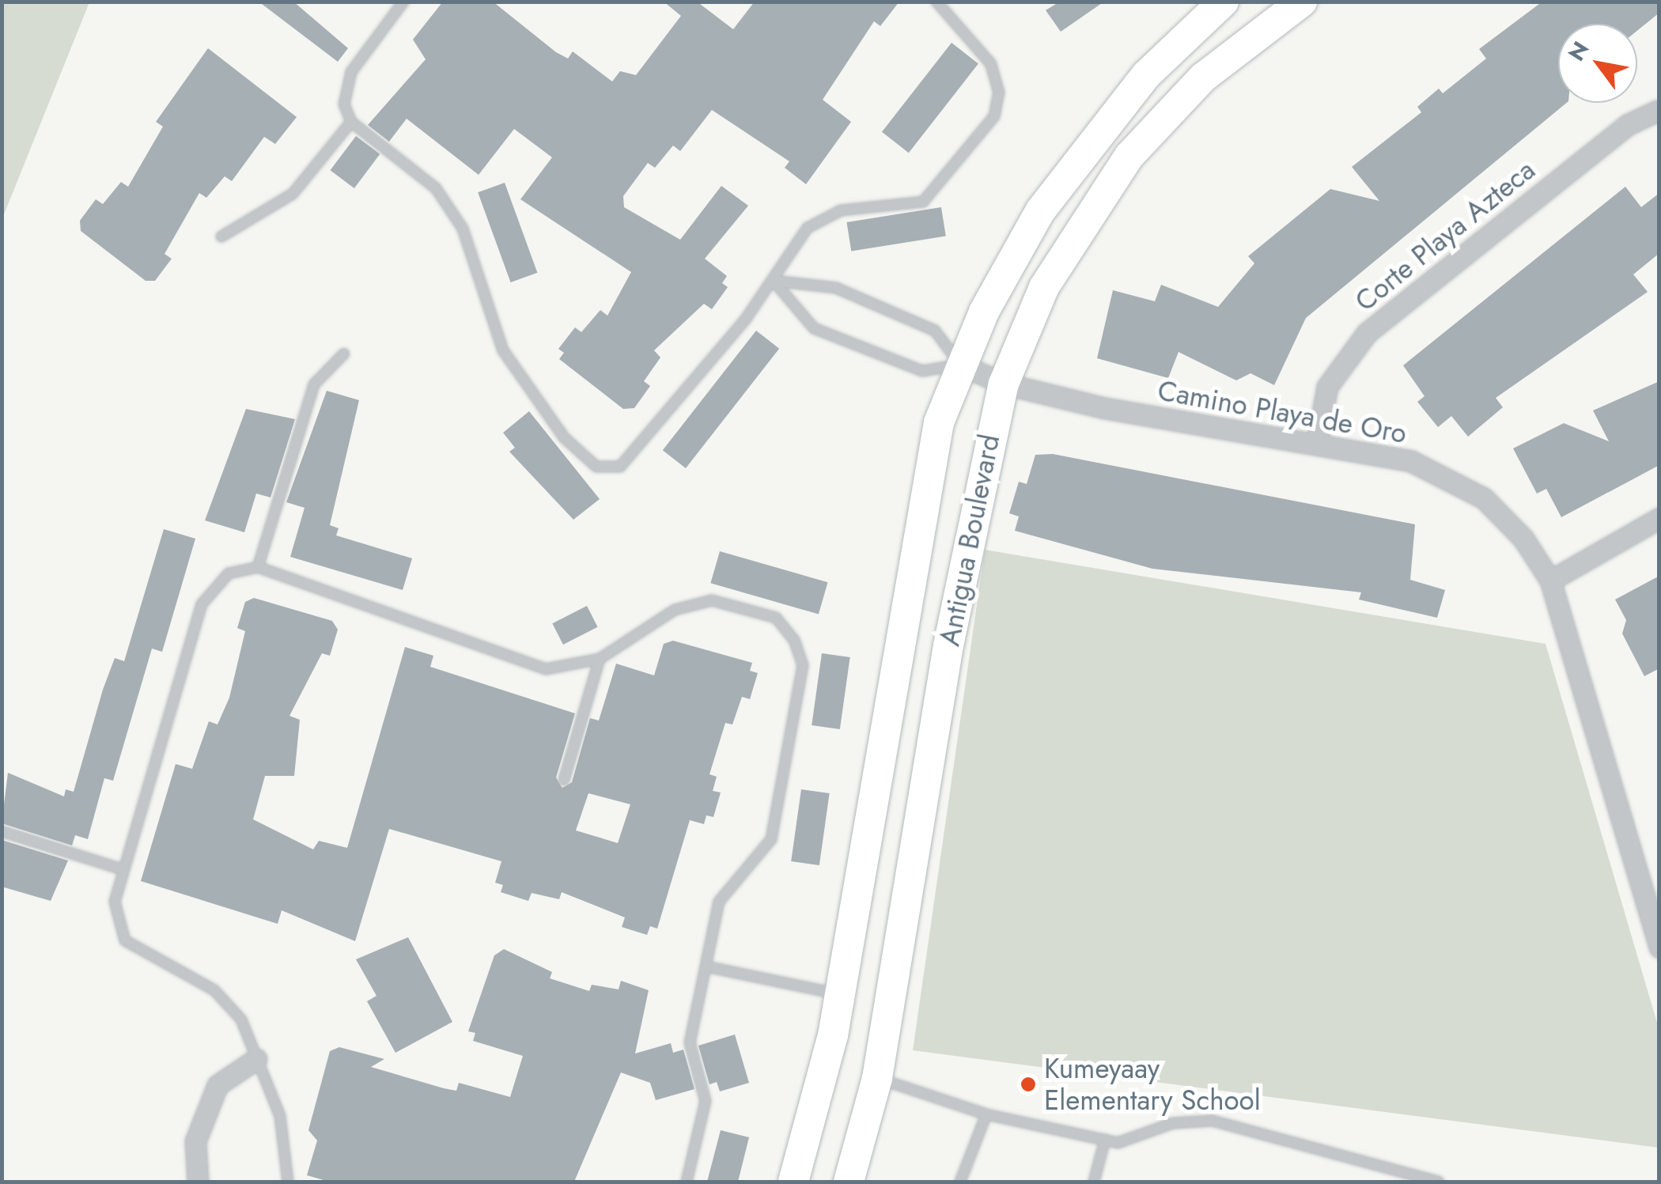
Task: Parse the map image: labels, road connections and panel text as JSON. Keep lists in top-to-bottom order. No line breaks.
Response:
{"streets":{"main road":["Antigua Boulevard"],"street":["Corte Playa Azteca","Camino Playa de Oro"]},"crossings":[["Corte Playa Azteca","Camino Playa de Oro"],["Camino Playa de Oro","Antigua Boulevard"]],"places":["Kumeyaay Elementary School"],"north":"top left"}
